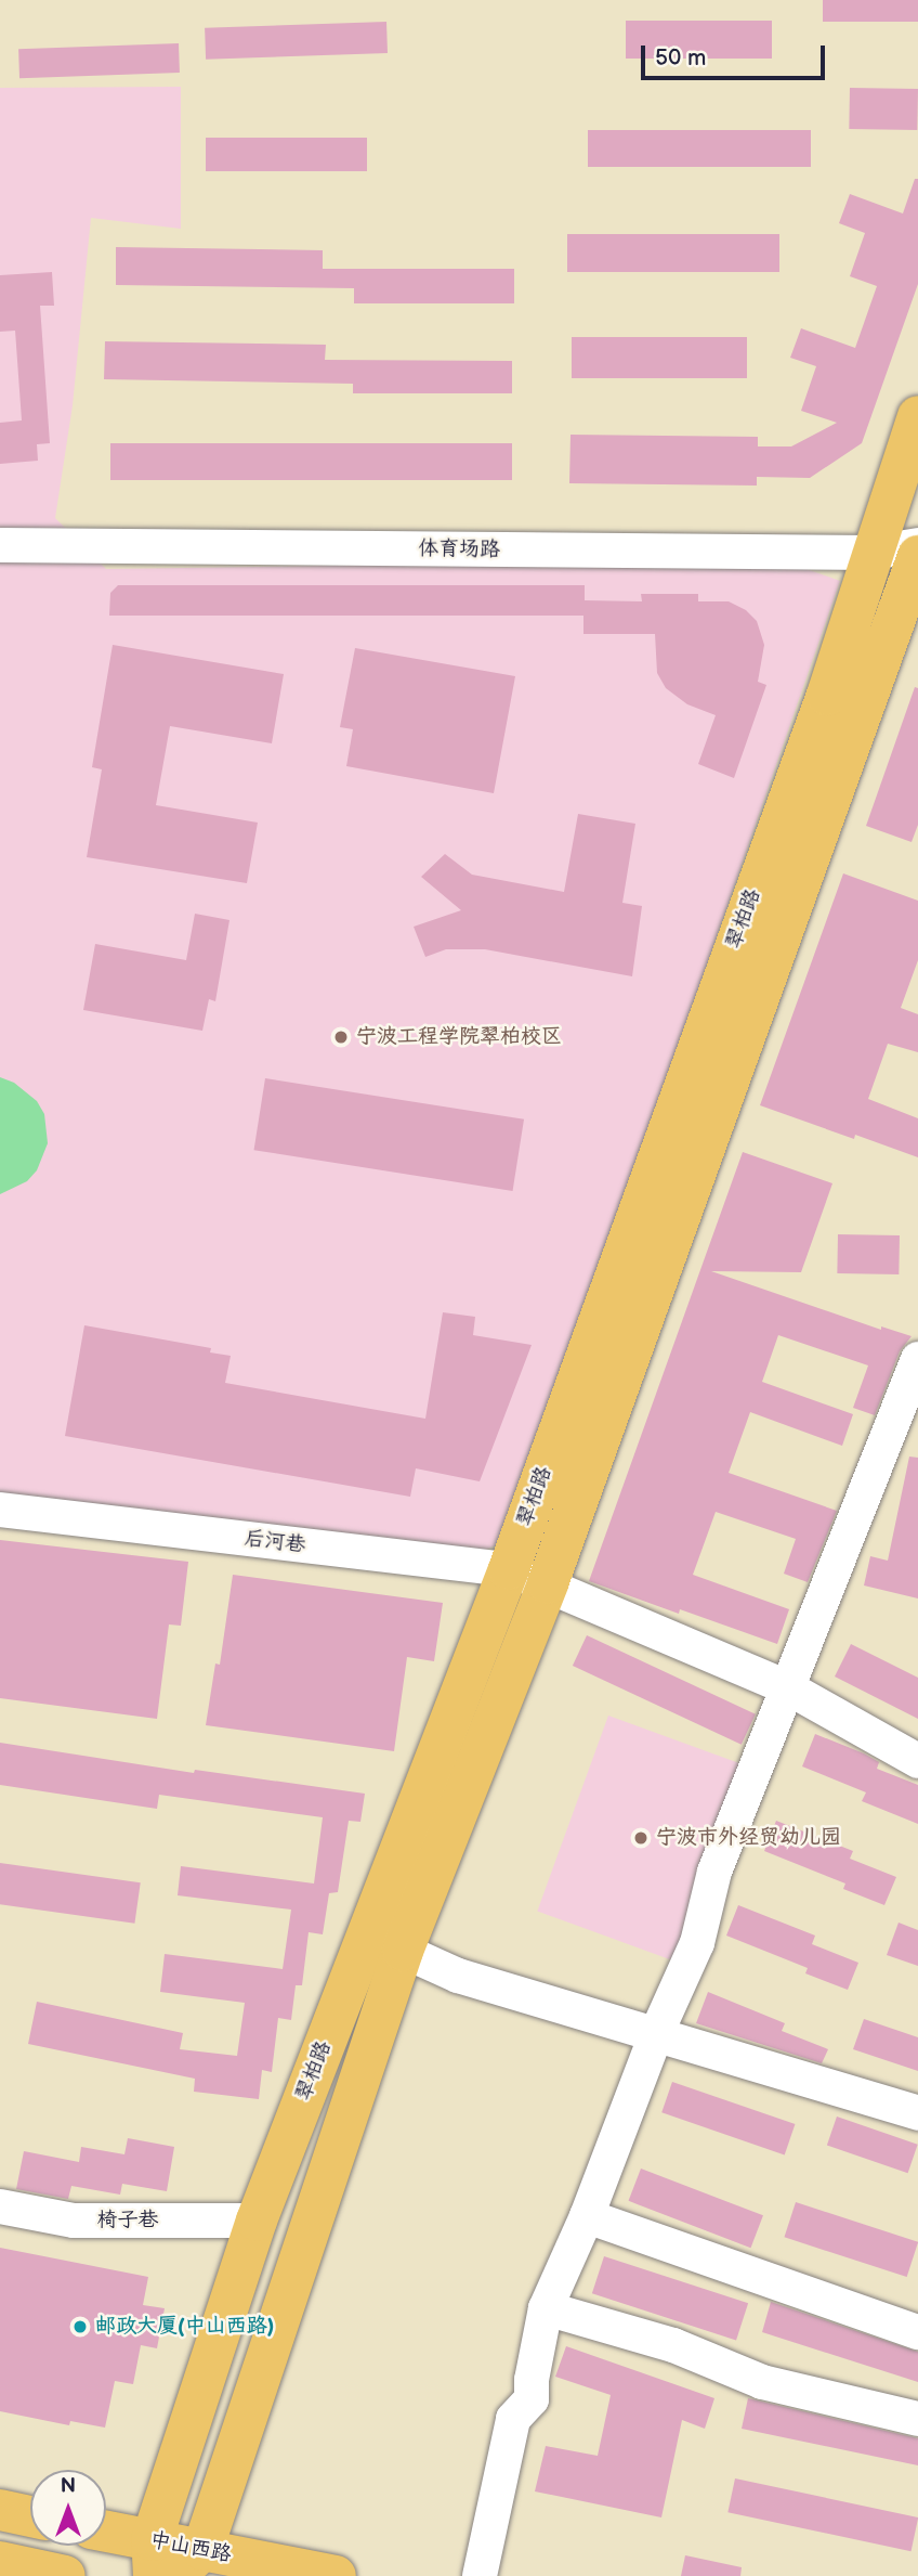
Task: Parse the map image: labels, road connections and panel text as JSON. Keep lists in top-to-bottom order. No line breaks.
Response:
{"streets":{"main road":["翠柏路","中山西路"],"street":["体育场路","后河巷","椅子巷"]},"crossings":[["体育场路","翠柏路"],["翠柏路","后河巷"],["翠柏路","椅子巷"],["翠柏路","中山西路"]],"places":["宁波工程学院翠柏校区","宁波市外经贸幼儿园","邮政大厦(中山西路)"],"scale_bar":"50 m","north":"top"}
